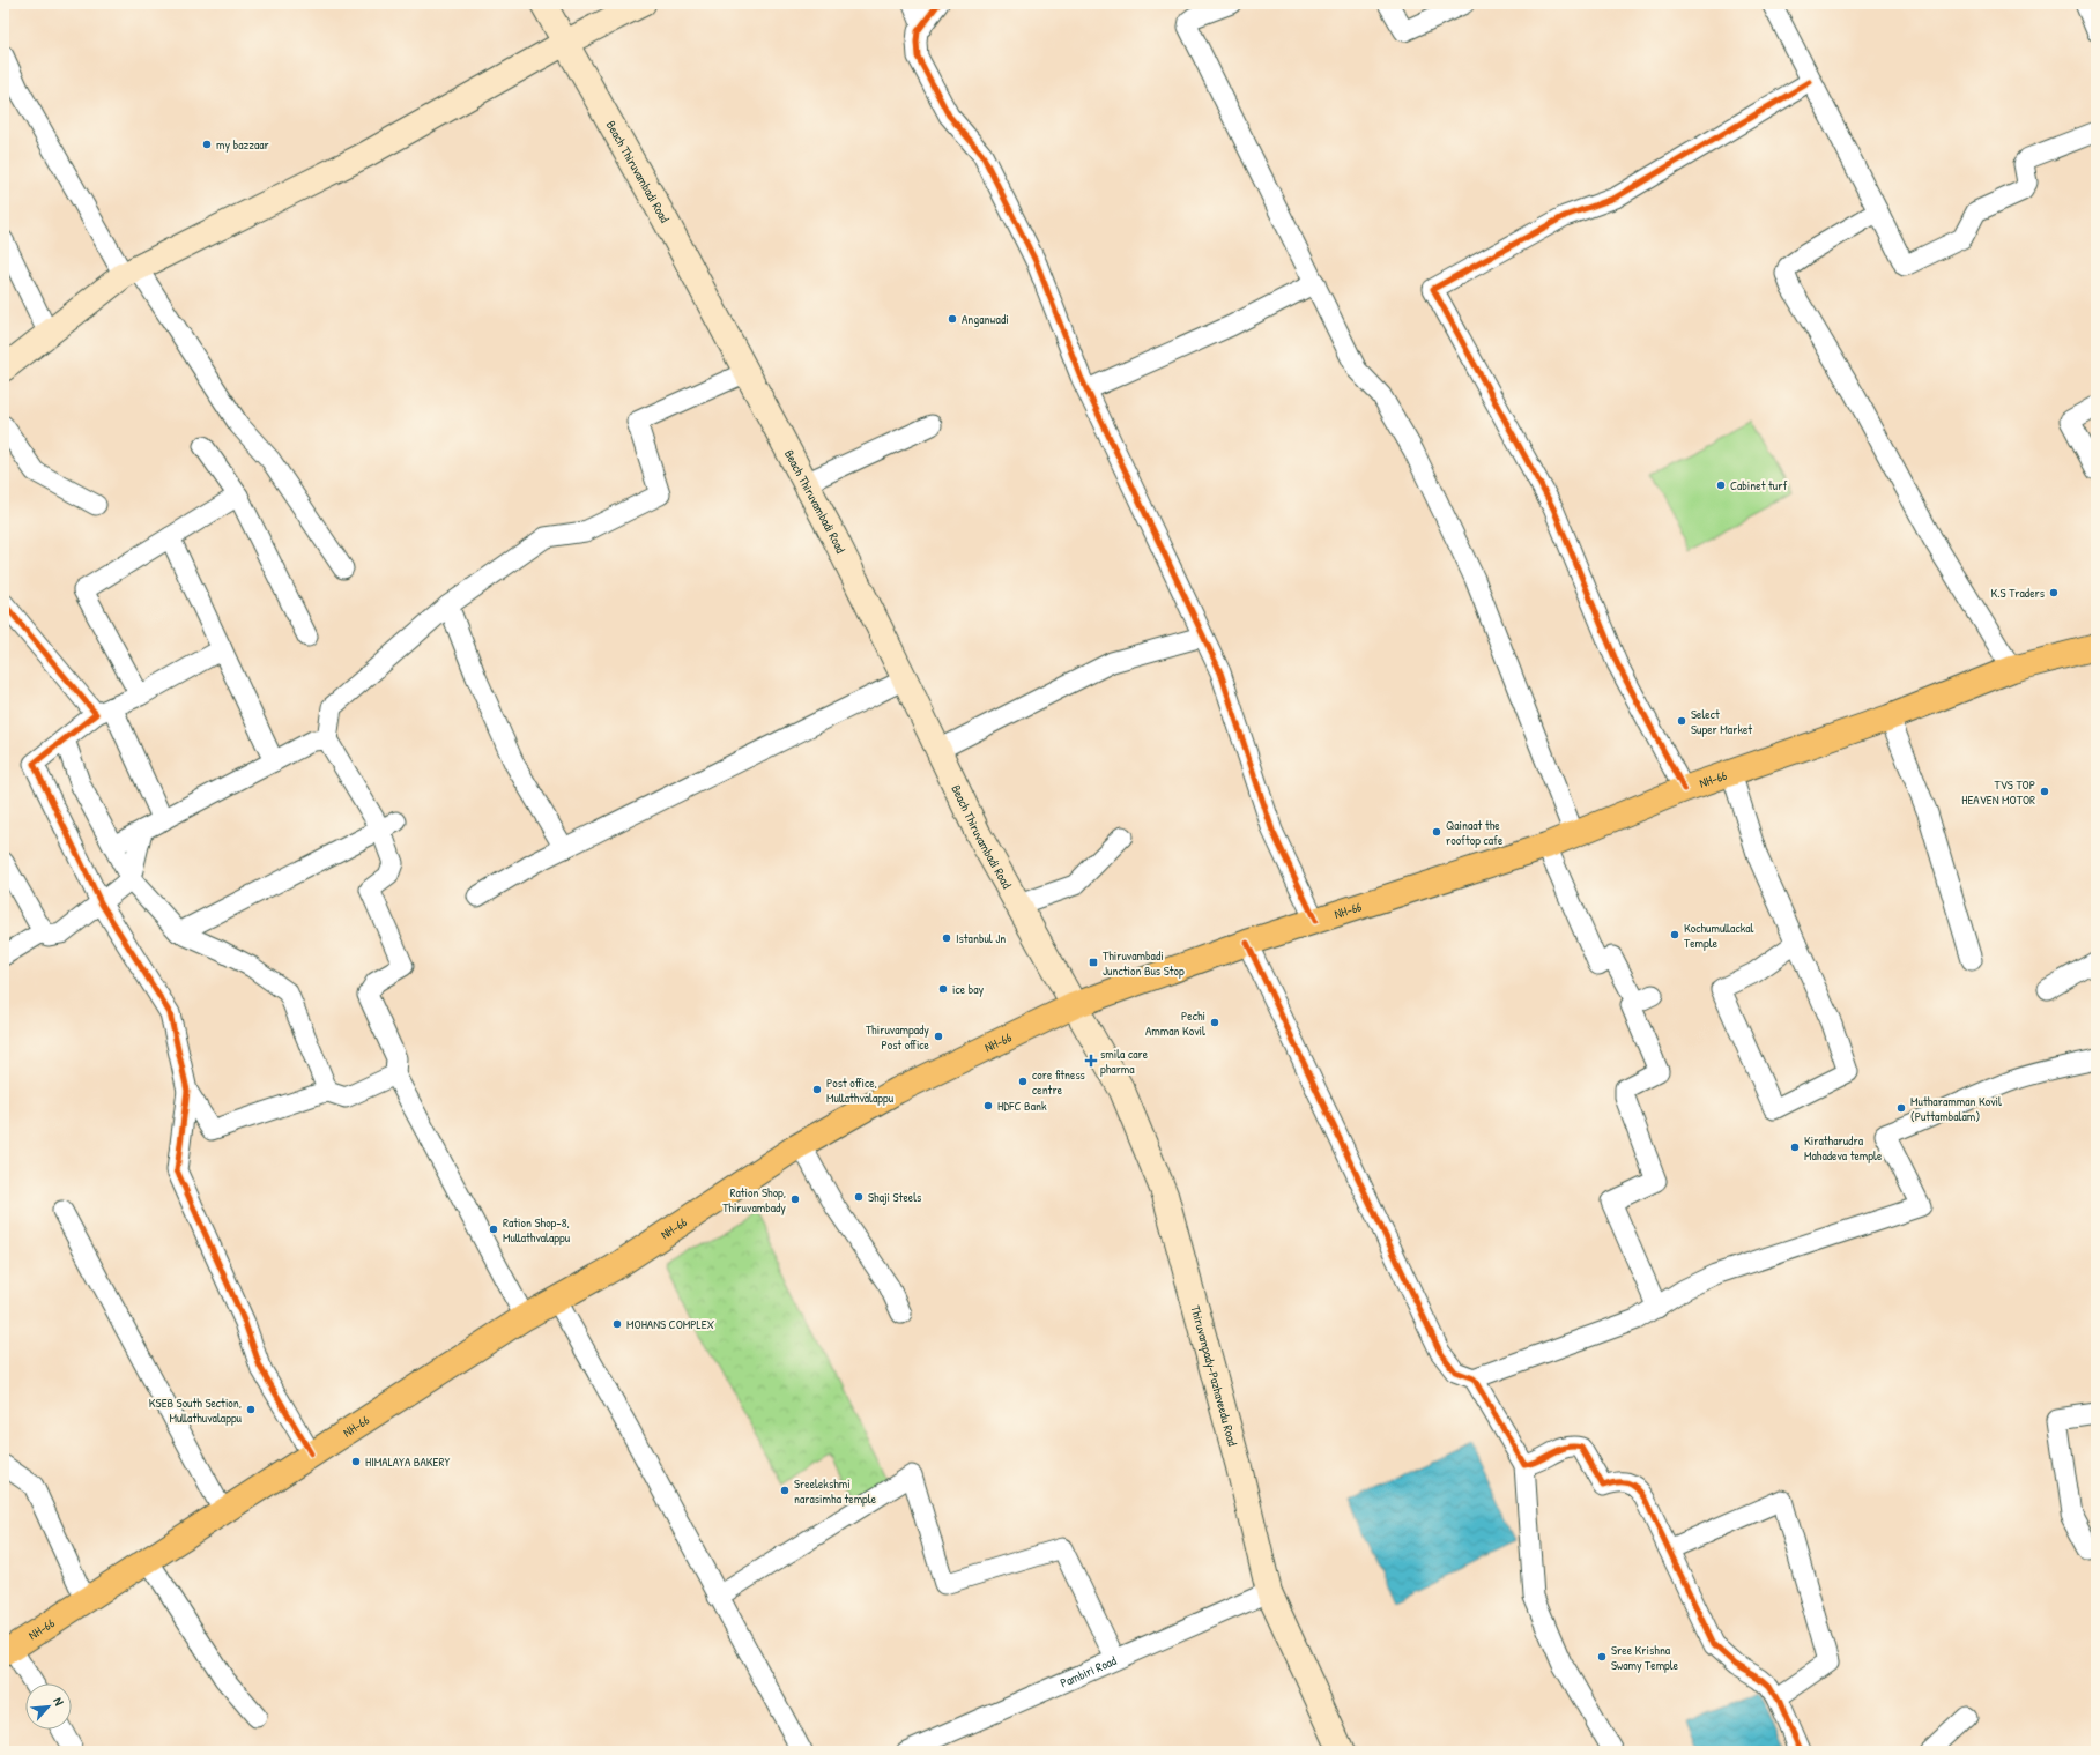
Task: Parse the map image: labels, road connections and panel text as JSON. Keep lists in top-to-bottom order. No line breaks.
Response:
{"streets":{"main road":["Beach Thiruvambadi Road","NH-66","Thiruvampady-Pazhaveedu Road"],"street":["Pambiri Road"]},"crossings":[["Beach Thiruvambadi Road","NH-66"],["Beach Thiruvambadi Road","Thiruvampady-Pazhaveedu Road"],["NH-66","Thiruvampady-Pazhaveedu Road"],["Thiruvampady-Pazhaveedu Road","Pambiri Road"]],"places":{"other":["my bazzaar","Anganwadi","Cabinet turf","K.S Traders","Select Super Market","TVS TOP HEAVEN MOTOR","Qainaat the rooftop cafe","Kochumullackal Temple","Istanbul Jn","ice bay","Pechi Amman Kovil","Thiruvampady Post office","core fitness centre","Post office, Mullathvalappu","HDFC Bank","Mutharamman Kovil (Puttambalam)","Kiratharudra Mahadeva temple","Shaji Steels","Ration Shop, Thiruvambady","Ration Shop-8, Mullathvalappu","MOHANS COMPLEX","KSEB South Section, Mullathuvalappu","HIMALAYA BAKERY","Sreelekshmi narasimha temple","Sree Krishna Swamy Temple"],"transit":["Thiruvambadi Junction Bus Stop"],"health":["smila care pharma"]},"north":"top right"}
